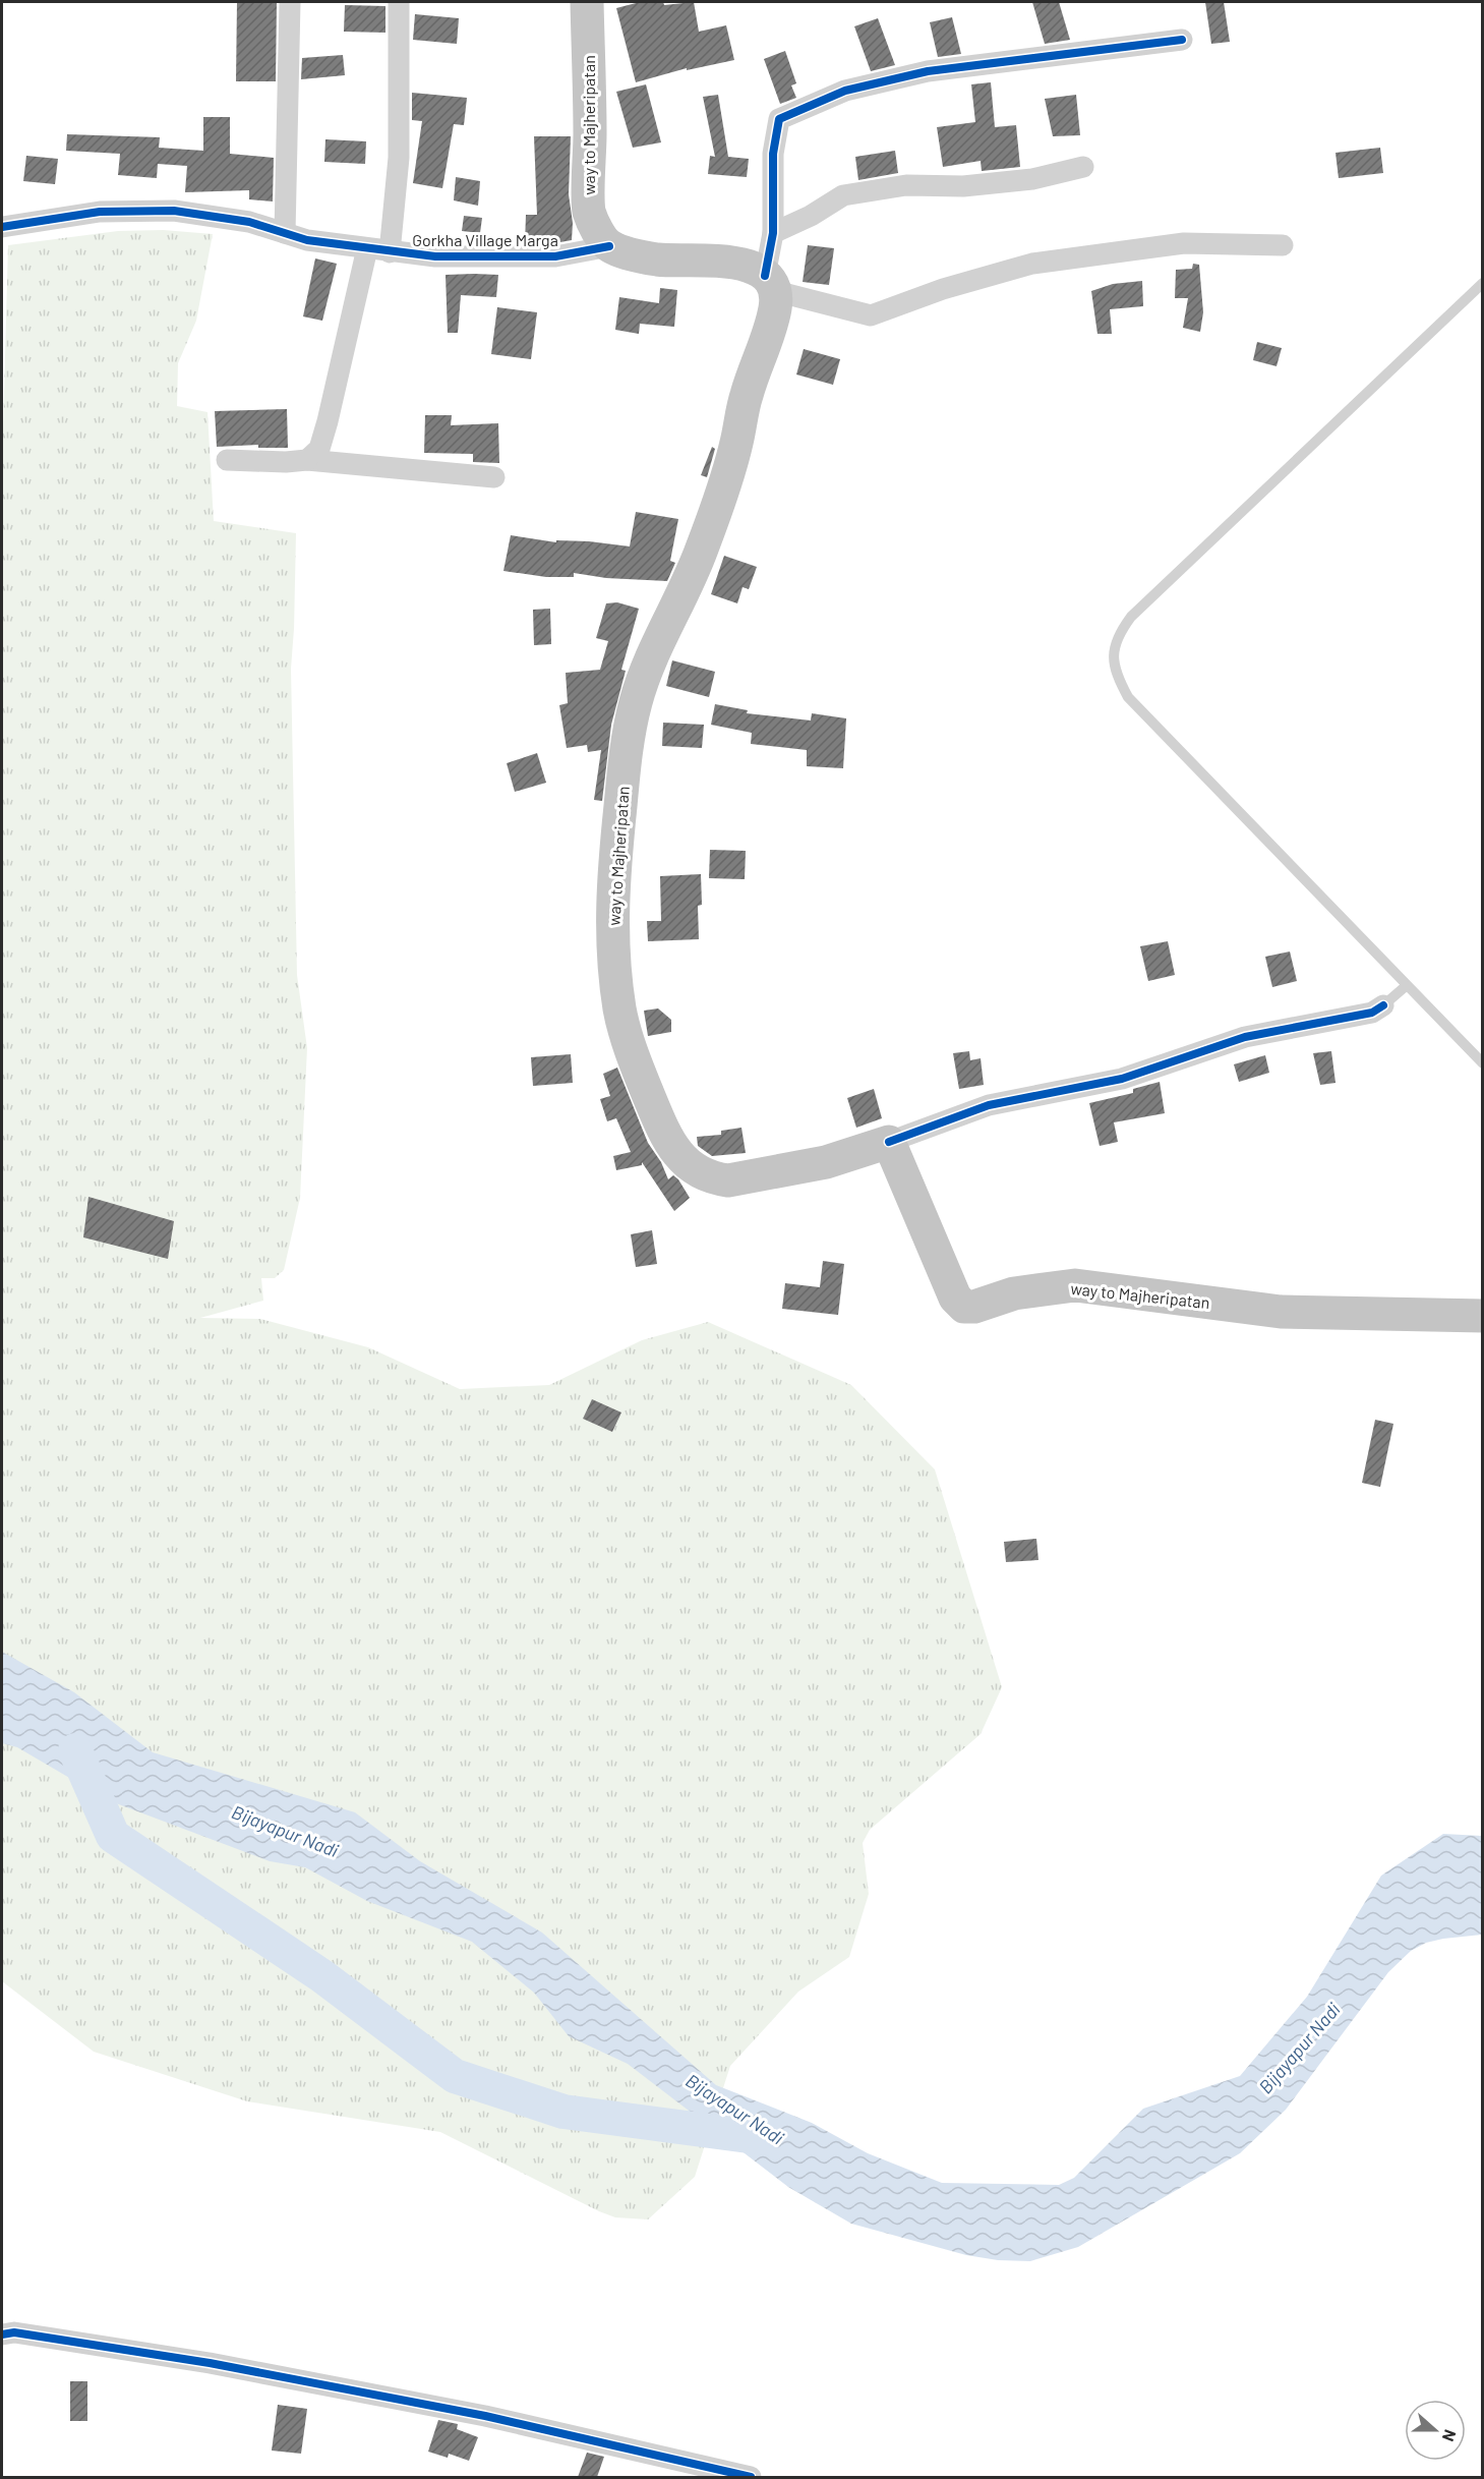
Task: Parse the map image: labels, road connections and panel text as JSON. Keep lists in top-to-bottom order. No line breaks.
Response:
{"streets":{"main road":["way to Majheripatan"],"street":["Gorkha Village Marga"]},"crossings":[["way to Majheripatan","Gorkha Village Marga"]],"water":["Bijayapur Nadi"],"north":"right"}
